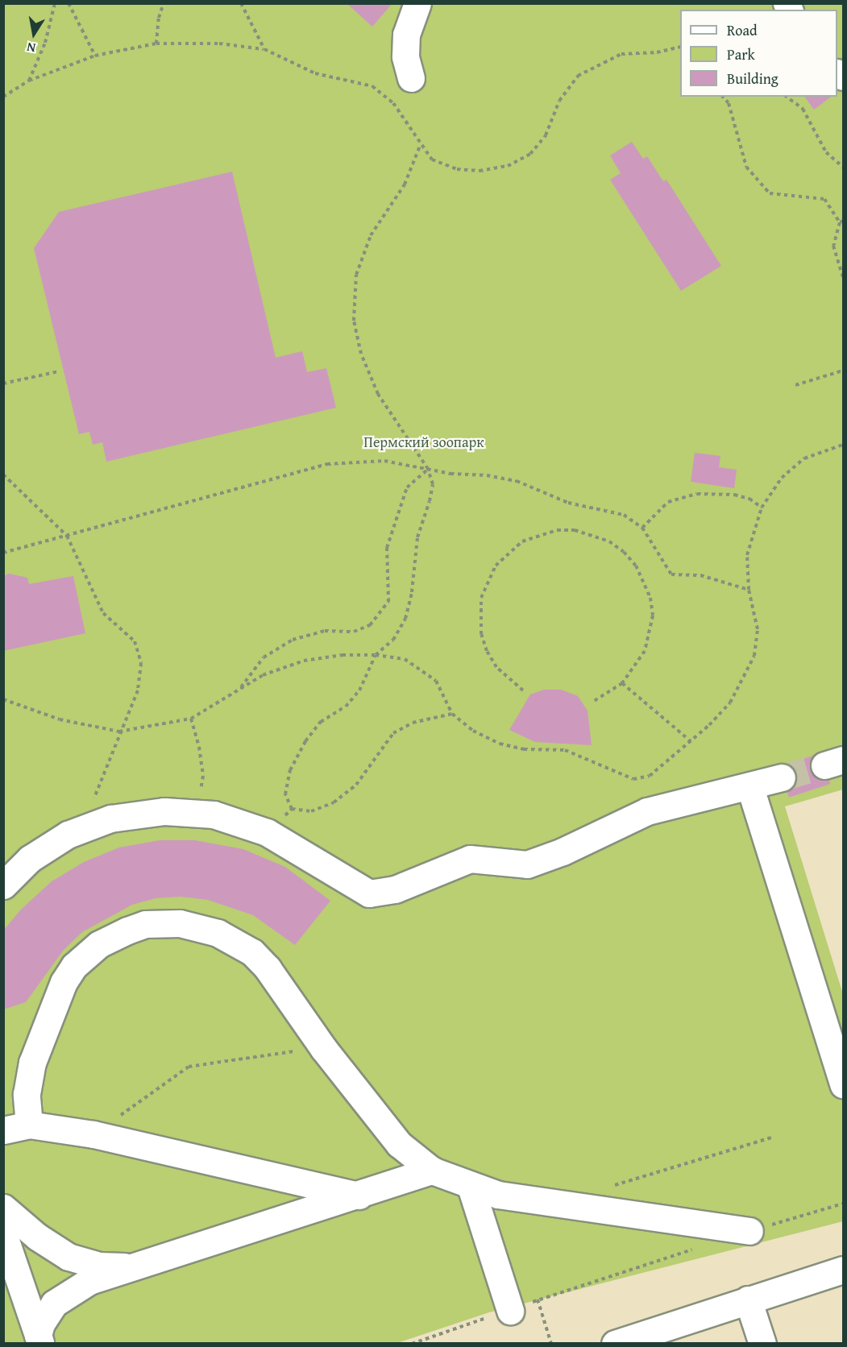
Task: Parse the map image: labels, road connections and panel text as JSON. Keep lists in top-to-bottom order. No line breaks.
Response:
{"parks":["Пермский зоопарк"],"legend":["Road","Park","Building"],"north":"bottom"}
